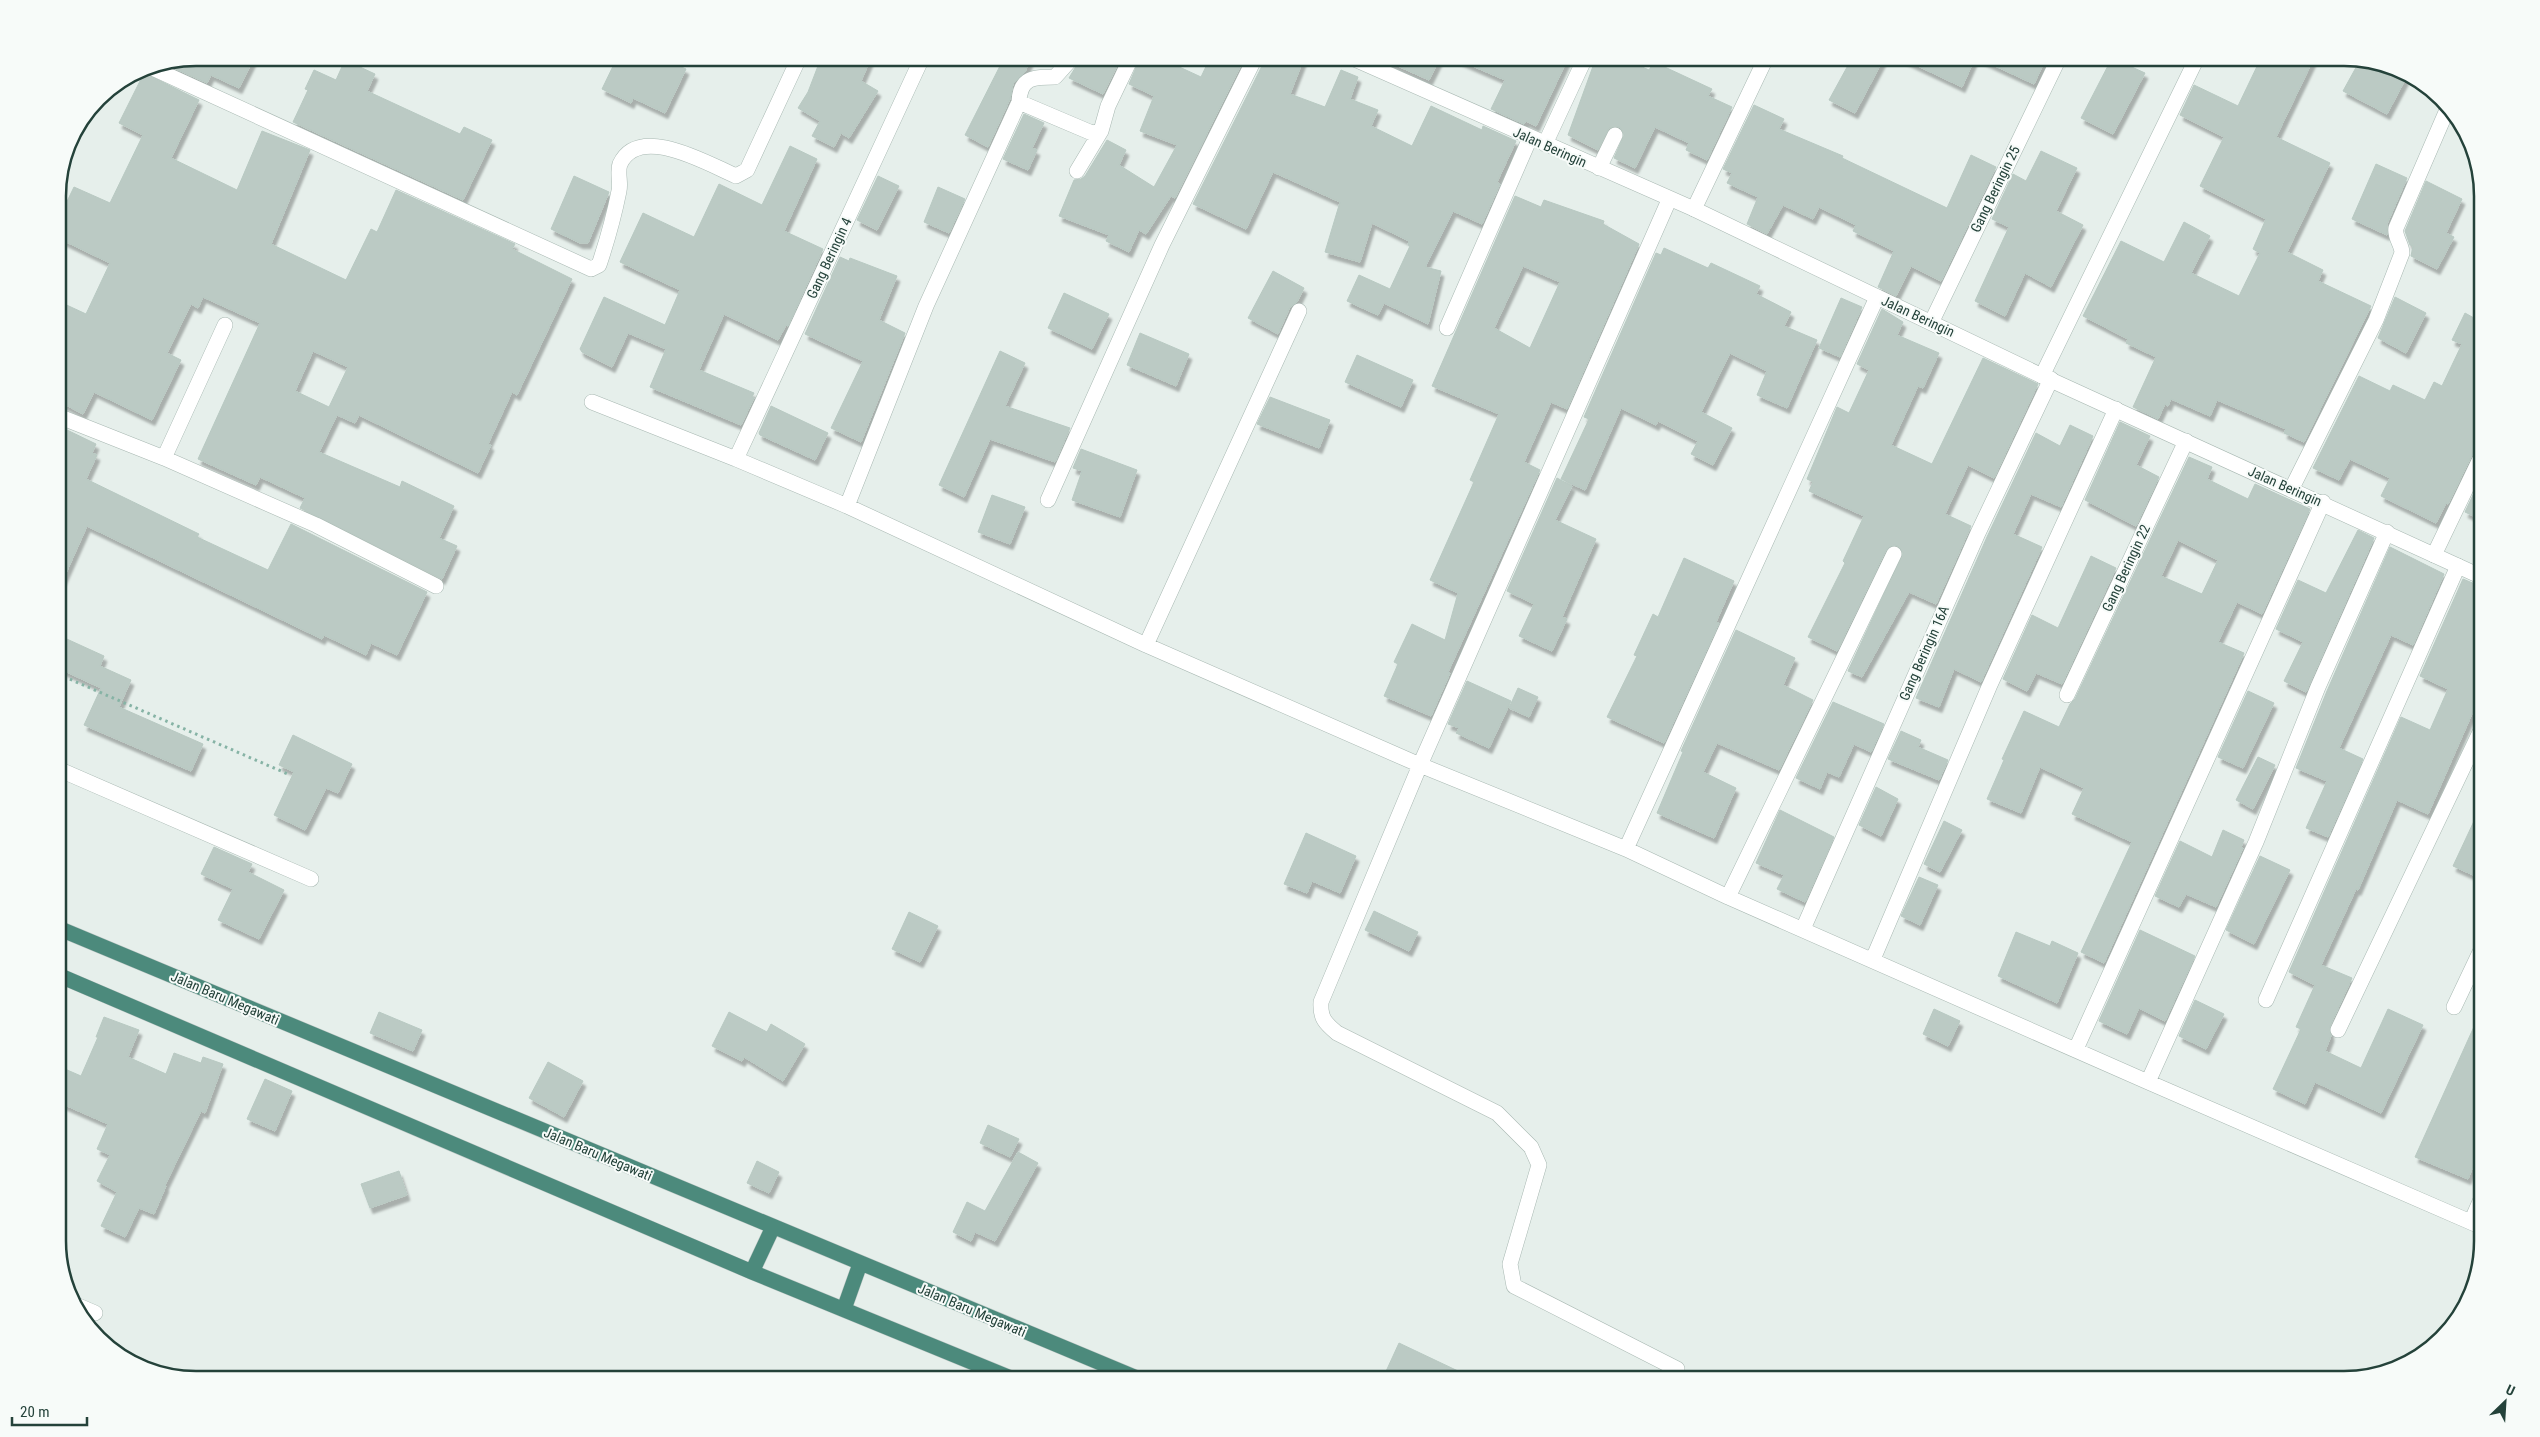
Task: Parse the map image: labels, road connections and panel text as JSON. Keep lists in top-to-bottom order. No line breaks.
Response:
{"streets":{"highway":["Jalan Baru Megawati"],"street":["Jalan Beringin","Gang Beringin 25","Gang Beringin 4","Gang Beringin 22","Gang Beringin 16A"]},"crossings":[["Jalan Beringin","Gang Beringin 25"],["Jalan Beringin","Gang Beringin 22"],["Jalan Beringin","Gang Beringin 16A"]],"scale_bar":"20 m","north":"top right"}
